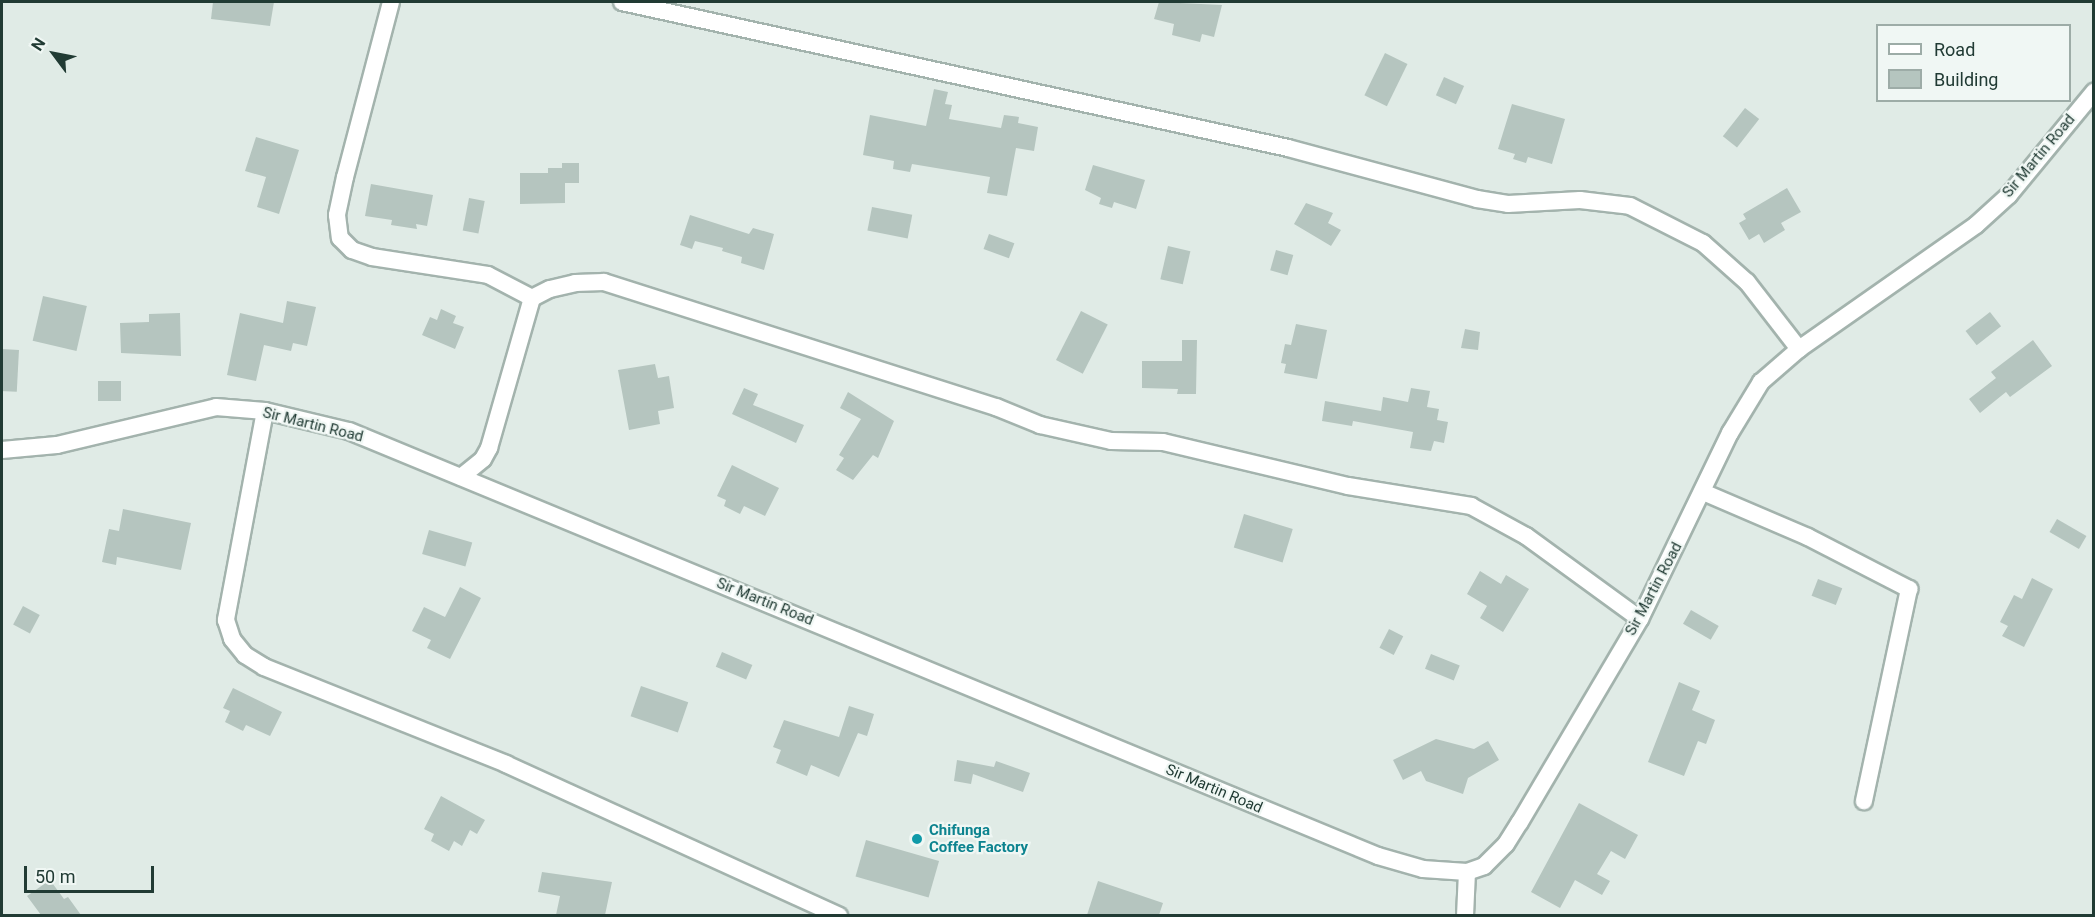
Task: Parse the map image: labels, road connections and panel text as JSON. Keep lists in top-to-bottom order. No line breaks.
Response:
{"streets":{"street":["Sir Martin Road"]},"places":["Chifunga Coffee Factory"],"legend":["Road","Building"],"scale_bar":"50 m","north":"top left"}
